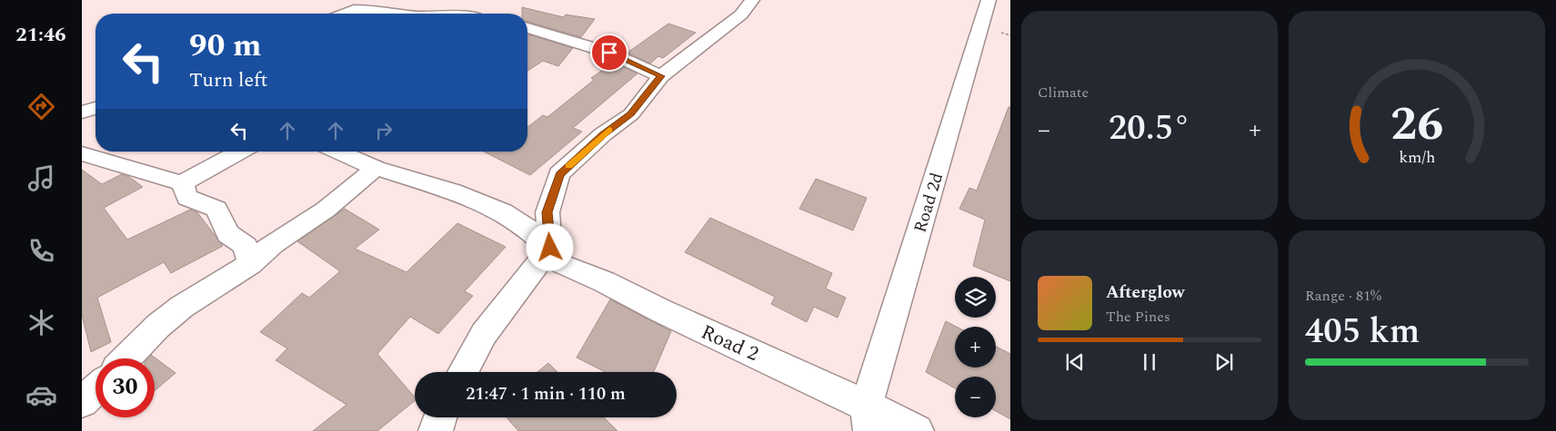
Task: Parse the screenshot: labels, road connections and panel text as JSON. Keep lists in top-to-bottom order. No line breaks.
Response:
{"streets":{"street":["Road 2d","Road 2"]},"crossings":[["Road 2d","Road 2"]],"page":{"tabs":"21:46","tile":["Climate",["Range · 81%","405 km"]],"turn":["90 m","Turn left"],"heat":["−","20.5°","+"],"song":["Afterglow","The Pines"],"map_buttons":["+","−"],"limit":"30","trip":"21:47 · 1 min · 110 m","gauge":["26","km/h"]}}
